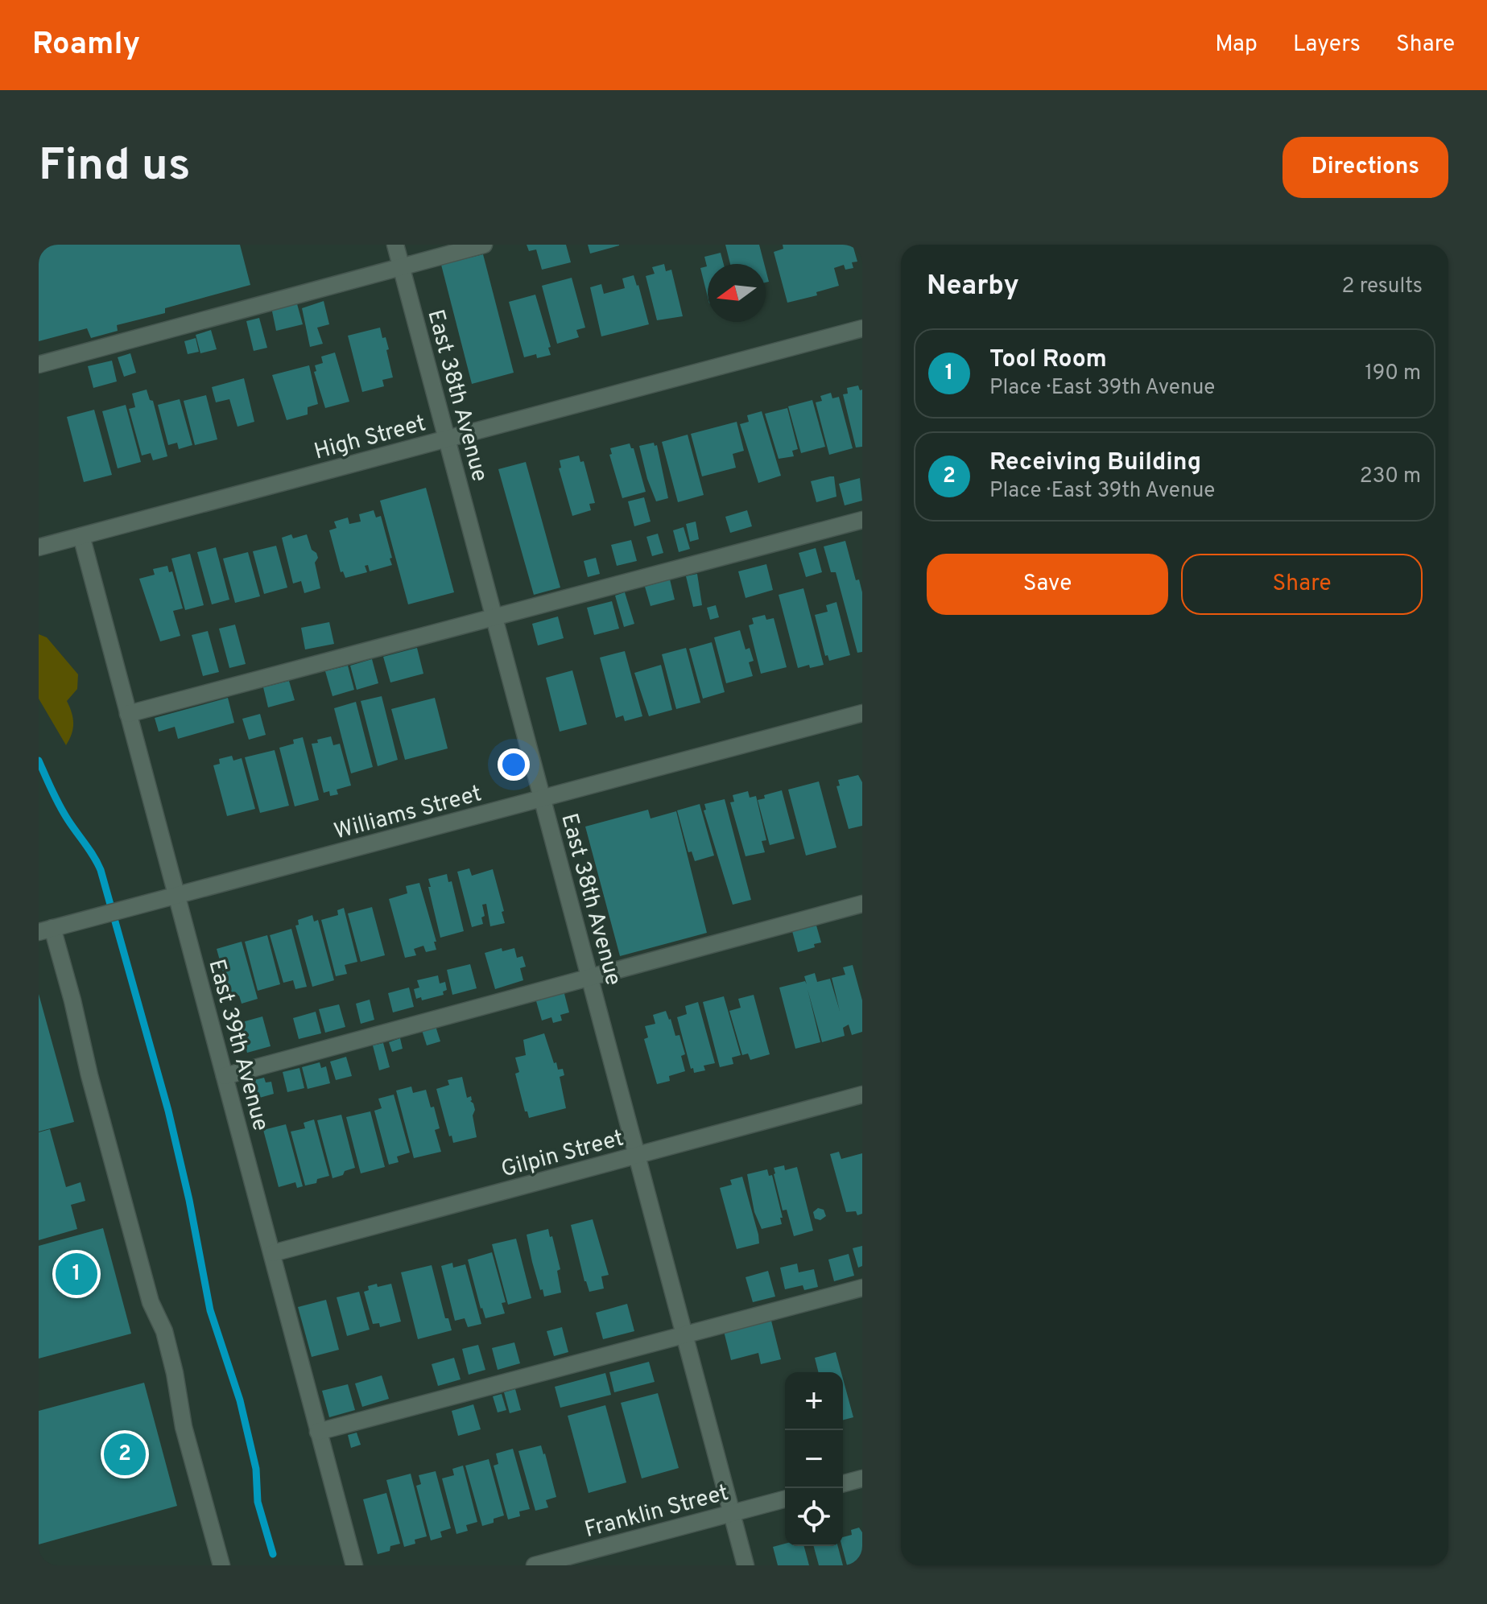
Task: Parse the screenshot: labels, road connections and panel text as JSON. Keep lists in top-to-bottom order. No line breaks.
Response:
{"streets":{"street":["East 38th Avenue","High Street","Williams Street","East 39th Avenue","Gilpin Street","Franklin Street"]},"crossings":[["East 38th Avenue","High Street"],["East 38th Avenue","Williams Street"],["East 38th Avenue","Gilpin Street"],["East 38th Avenue","Franklin Street"],["High Street","East 39th Avenue"],["Williams Street","East 39th Avenue"],["East 39th Avenue","Gilpin Street"]],"north":"left","page":{"header":"Roamly","nav":["Map","Layers","Share"],"buttons":["Directions",["Save","Share"]],"title":"Find us","heading":["Nearby","2 results"],"list":[{"mark":"1","name":"Tool Room","note":"Place · East 39th Avenue","value":"190 m"},{"mark":"2","name":"Receiving Building","note":"Place · East 39th Avenue","value":"230 m"}],"pins":["1","2"],"map_buttons":["+","−"]}}
